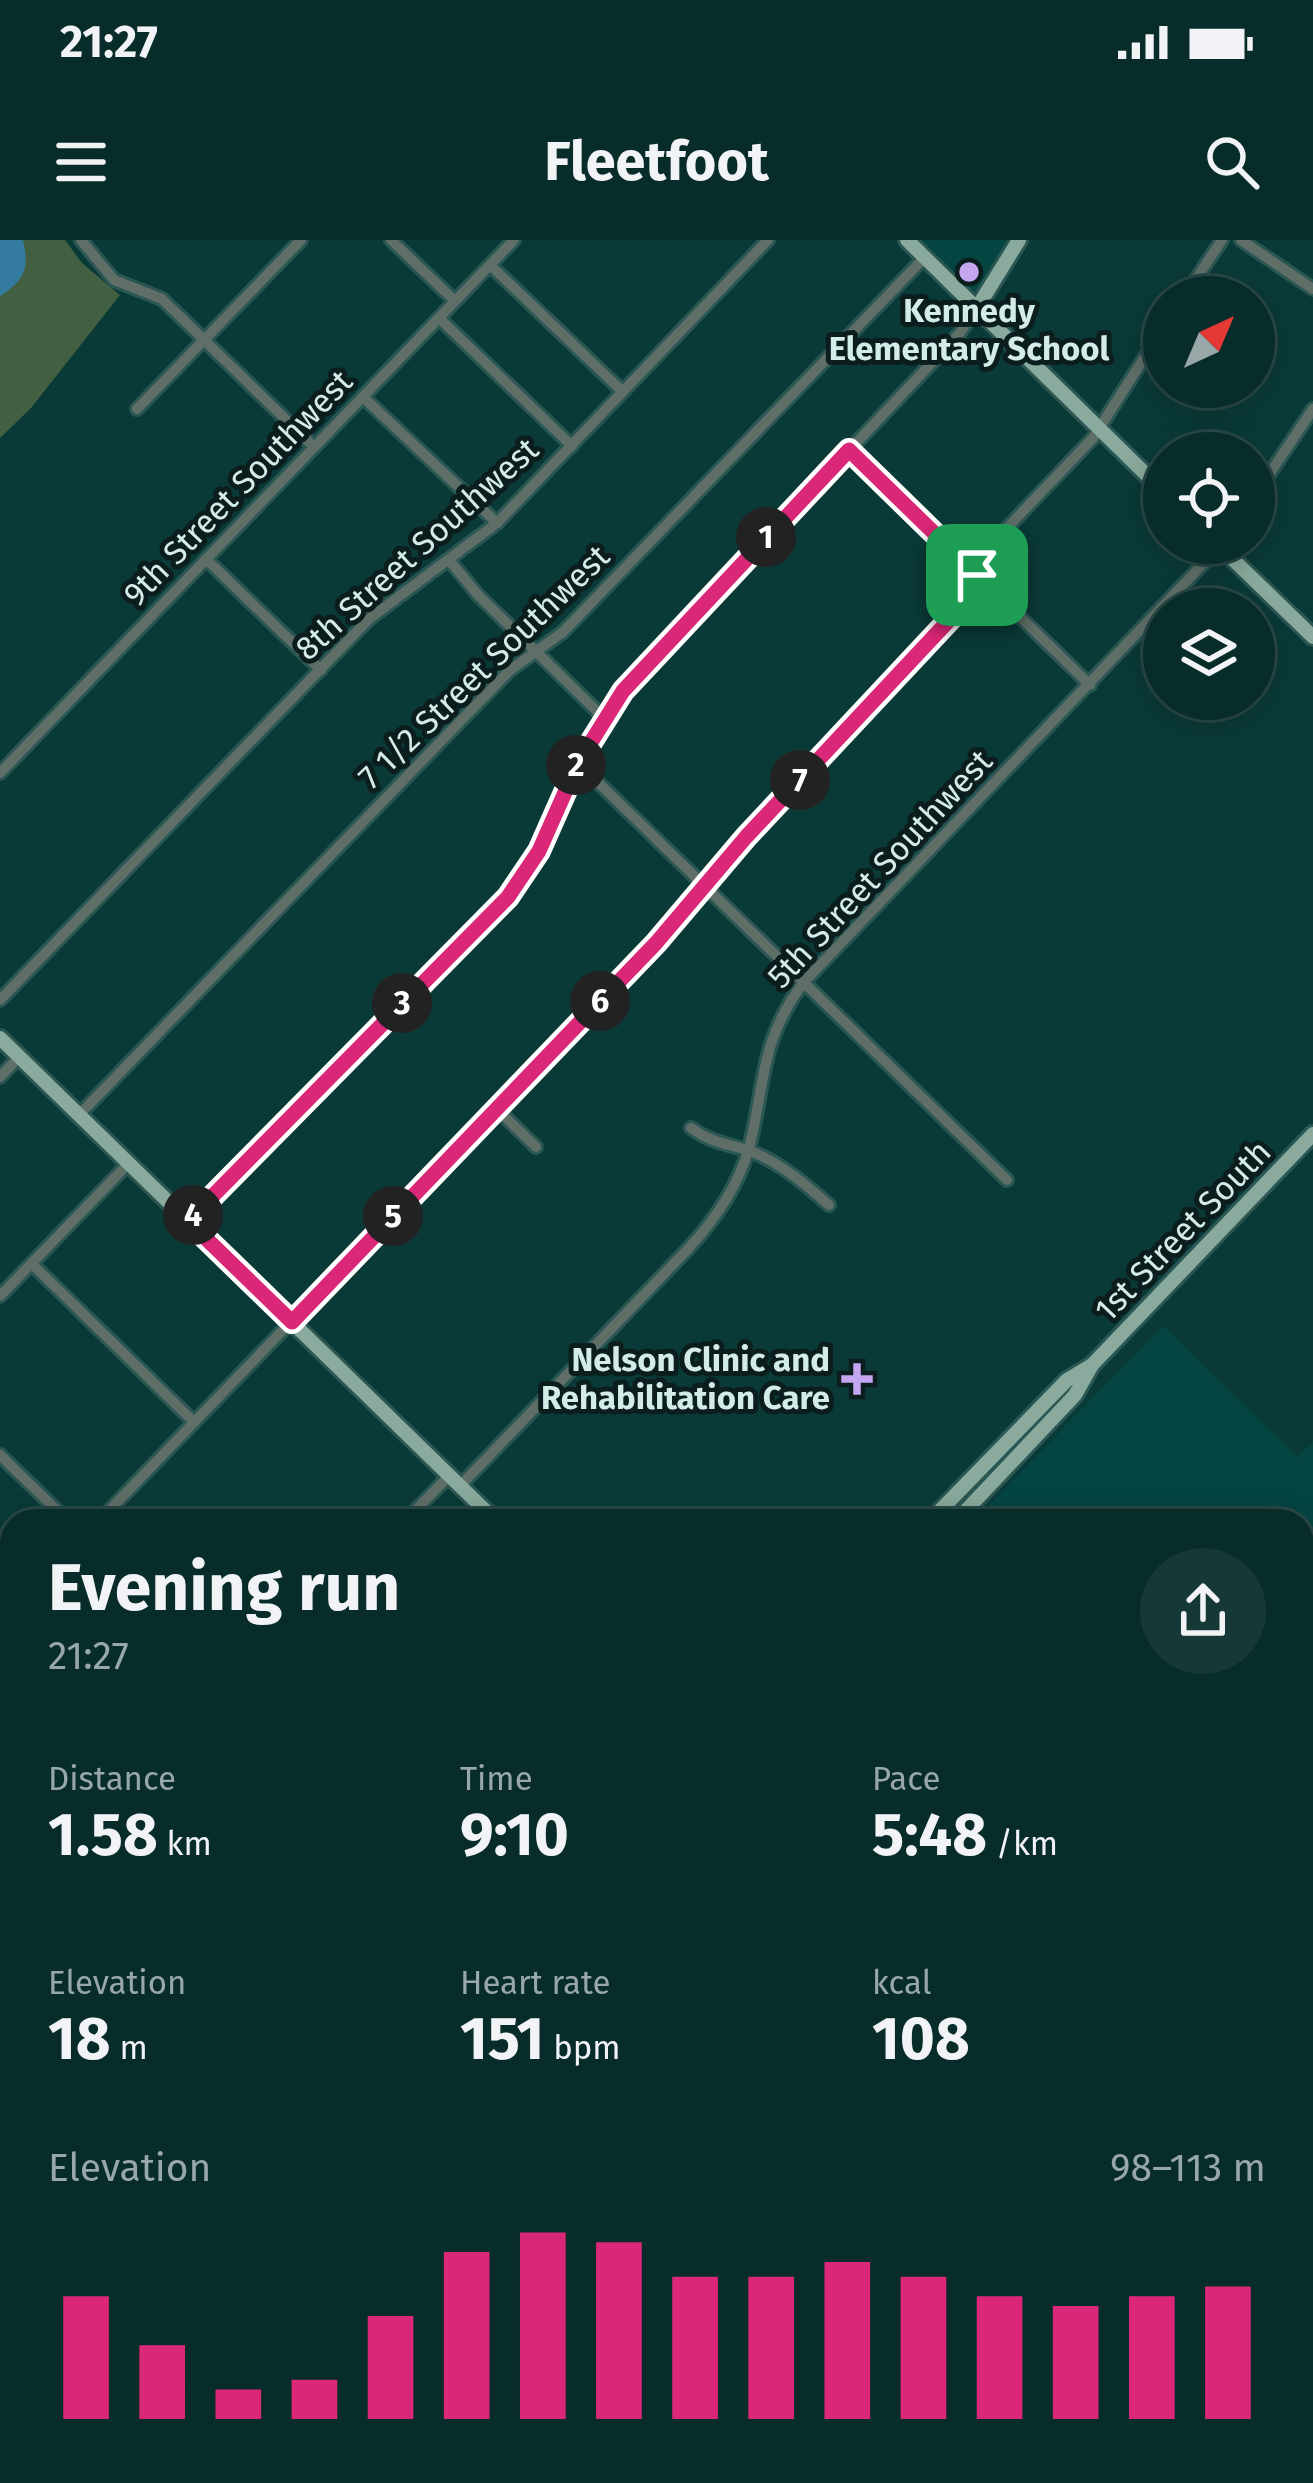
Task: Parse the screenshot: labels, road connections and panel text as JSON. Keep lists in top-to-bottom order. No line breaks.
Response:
{"streets":{"main road":["1st Street South"],"street":["9th Street Southwest","8th Street Southwest","7 1/2 Street Southwest","5th Street Southwest"]},"places":{"other":["Kennedy Elementary School"],"health":["Nelson Clinic and Rehabilitation Care"]},"north":"top right","page":{"status":"21:27","header":"Fleetfoot","pins":["1","2","7","6","3","4","5"],"heading":["Evening run","21:27"],"stats":[["Distance","1.58 km"],["Time","9:10"],["Pace","5:48 /km"],["Elevation","18 m"],["Heart rate","151 bpm"],["kcal","108"]],"chart":["Elevation","98–113 m"]}}
